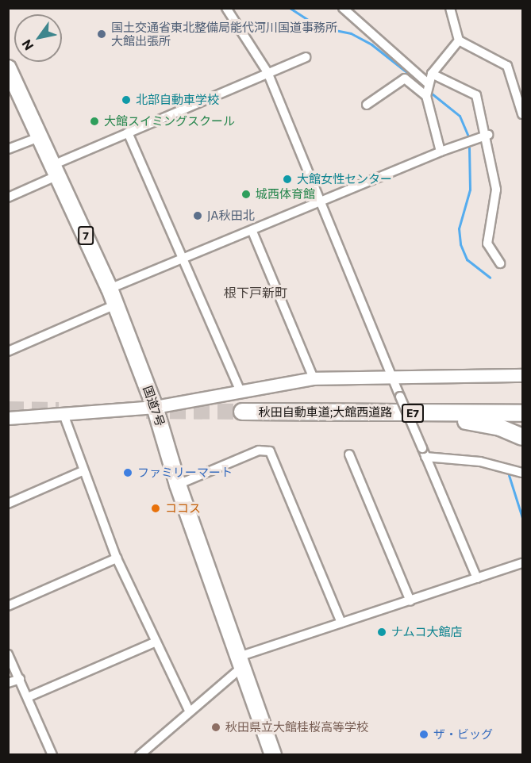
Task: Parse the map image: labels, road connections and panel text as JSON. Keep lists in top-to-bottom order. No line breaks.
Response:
{"streets":{"highway":["7","国道7号","秋田自動車道;大館西道路","E7"]},"districts":["根下戸新町"],"places":["国土交通省東北整備局能代河川国道事務所 大館出張所","北部自動車学校","大館スイミングスクール","大館女性センター","城西体育館","JA秋田北","ファミリーマート","ココス","ナムコ大館店","秋田県立大館桂桜高等学校","ザ・ビッグ"],"north":"bottom left"}
